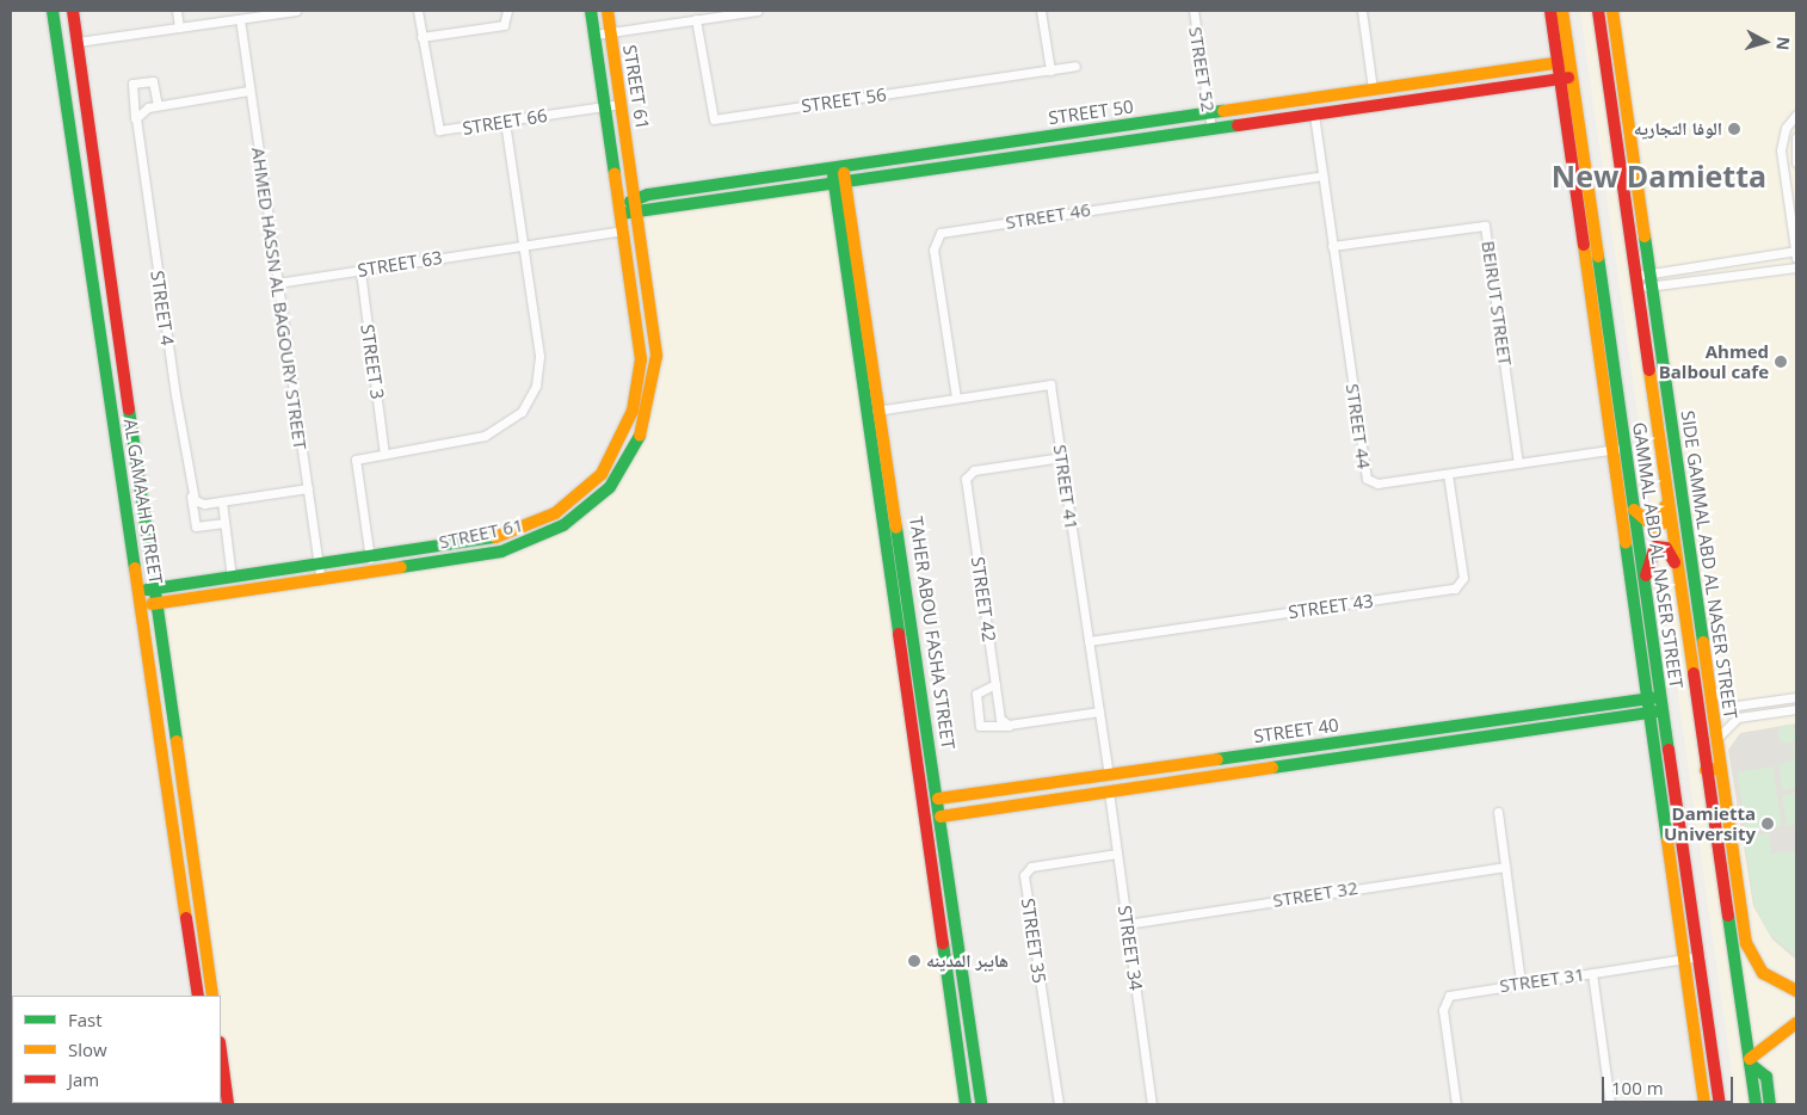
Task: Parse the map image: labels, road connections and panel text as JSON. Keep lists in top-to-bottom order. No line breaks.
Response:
{"streets":{"street":["STREET 52","STREET 61","STREET 56","STREET 50","STREET 66","STREET 46","STREET 63","AHMED HASSN AL BAGOURY STREET","BEIRUT STREET","STREET 4","STREET 3","STREET 44","STREET 41","AL GAMAAH STREET","GAMMAL ABD AL NASER STREET","SIDE GAMMAL ABD AL NASER STREET","STREET 42","STREET 43","TAHER ABOU FASHA STREET","STREET 40","STREET 32","STREET 35","STREET 34","STREET 31"]},"crossings":[["STREET 52","STREET 50"],["STREET 61","STREET 50"],["STREET 61","STREET 66"],["STREET 61","STREET 63"],["STREET 61","AHMED HASSN AL BAGOURY STREET"],["STREET 61","AL GAMAAH STREET"],["STREET 50","STREET 44"],["STREET 50","GAMMAL ABD AL NASER STREET"],["STREET 50","TAHER ABOU FASHA STREET"],["STREET 46","STREET 44"],["STREET 46","STREET 41"],["STREET 63","AHMED HASSN AL BAGOURY STREET"],["STREET 63","STREET 3"],["BEIRUT STREET","STREET 44"],["STREET 44","GAMMAL ABD AL NASER STREET"],["STREET 44","STREET 43"],["STREET 41","STREET 42"],["STREET 41","STREET 43"],["STREET 41","TAHER ABOU FASHA STREET"],["STREET 41","STREET 40"],["GAMMAL ABD AL NASER STREET","STREET 40"],["GAMMAL ABD AL NASER STREET","STREET 31"],["TAHER ABOU FASHA STREET","STREET 40"],["STREET 40","STREET 34"],["STREET 32","STREET 34"],["STREET 35","STREET 34"]],"districts":["New Damietta"],"places":["الوفا التجاريه","Ahmed Balboul cafe","Damietta University","هايبر المدينه"],"legend":["Fast","Slow","Jam"],"scale_bar":"100 m","north":"right"}
